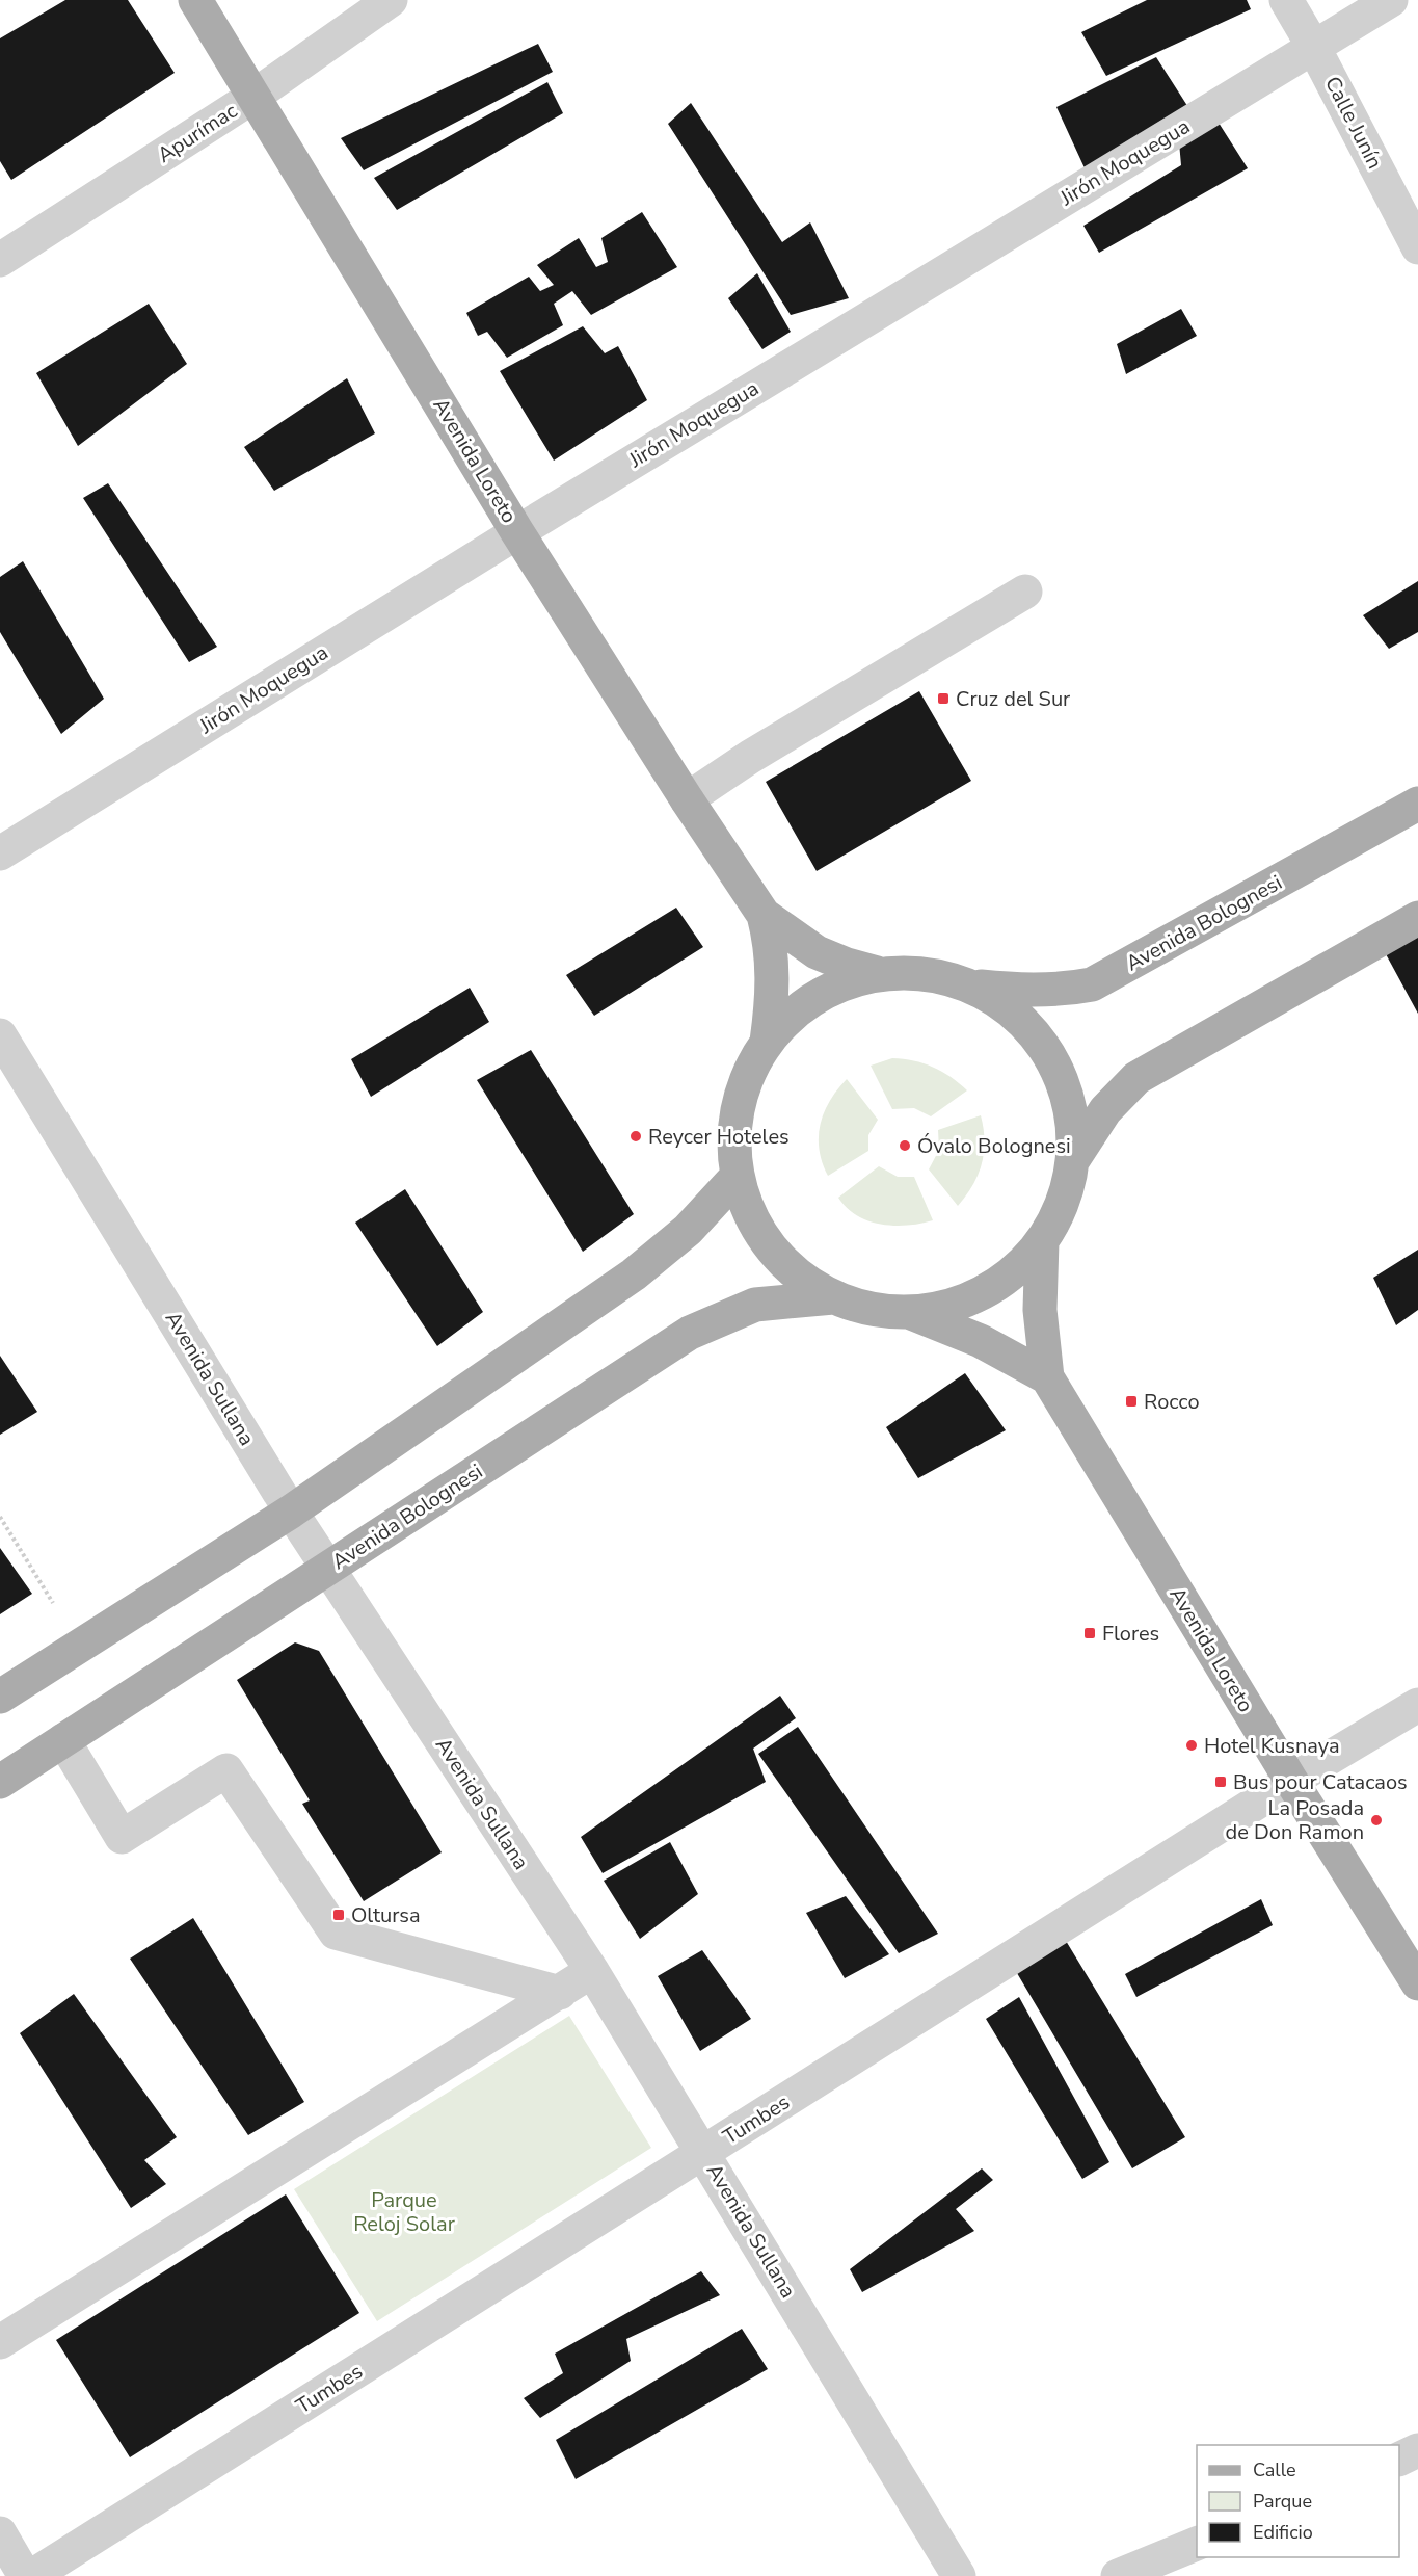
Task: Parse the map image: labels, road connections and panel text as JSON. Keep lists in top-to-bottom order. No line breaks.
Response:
{"streets":{"main road":["Avenida Loreto","Avenida Bolognesi"],"street":["Calle Junín","Apurímac","Jirón Moquegua","Avenida Sullana","Tumbes"]},"crossings":[["Calle Junín","Jirón Moquegua"],["Apurímac","Avenida Loreto"],["Jirón Moquegua","Avenida Loreto"],["Avenida Loreto","Tumbes"],["Avenida Bolognesi","Avenida Sullana"],["Avenida Sullana","Tumbes"]],"parks":["Parque Reloj Solar"],"places":{"transit":["Cruz del Sur","Rocco","Flores","Bus pour Catacaos","Oltursa"],"other":["Reycer Hoteles","Óvalo Bolognesi","Hotel Kusnaya","La Posada de Don Ramon"]},"legend":["Calle","Parque","Edificio"]}
